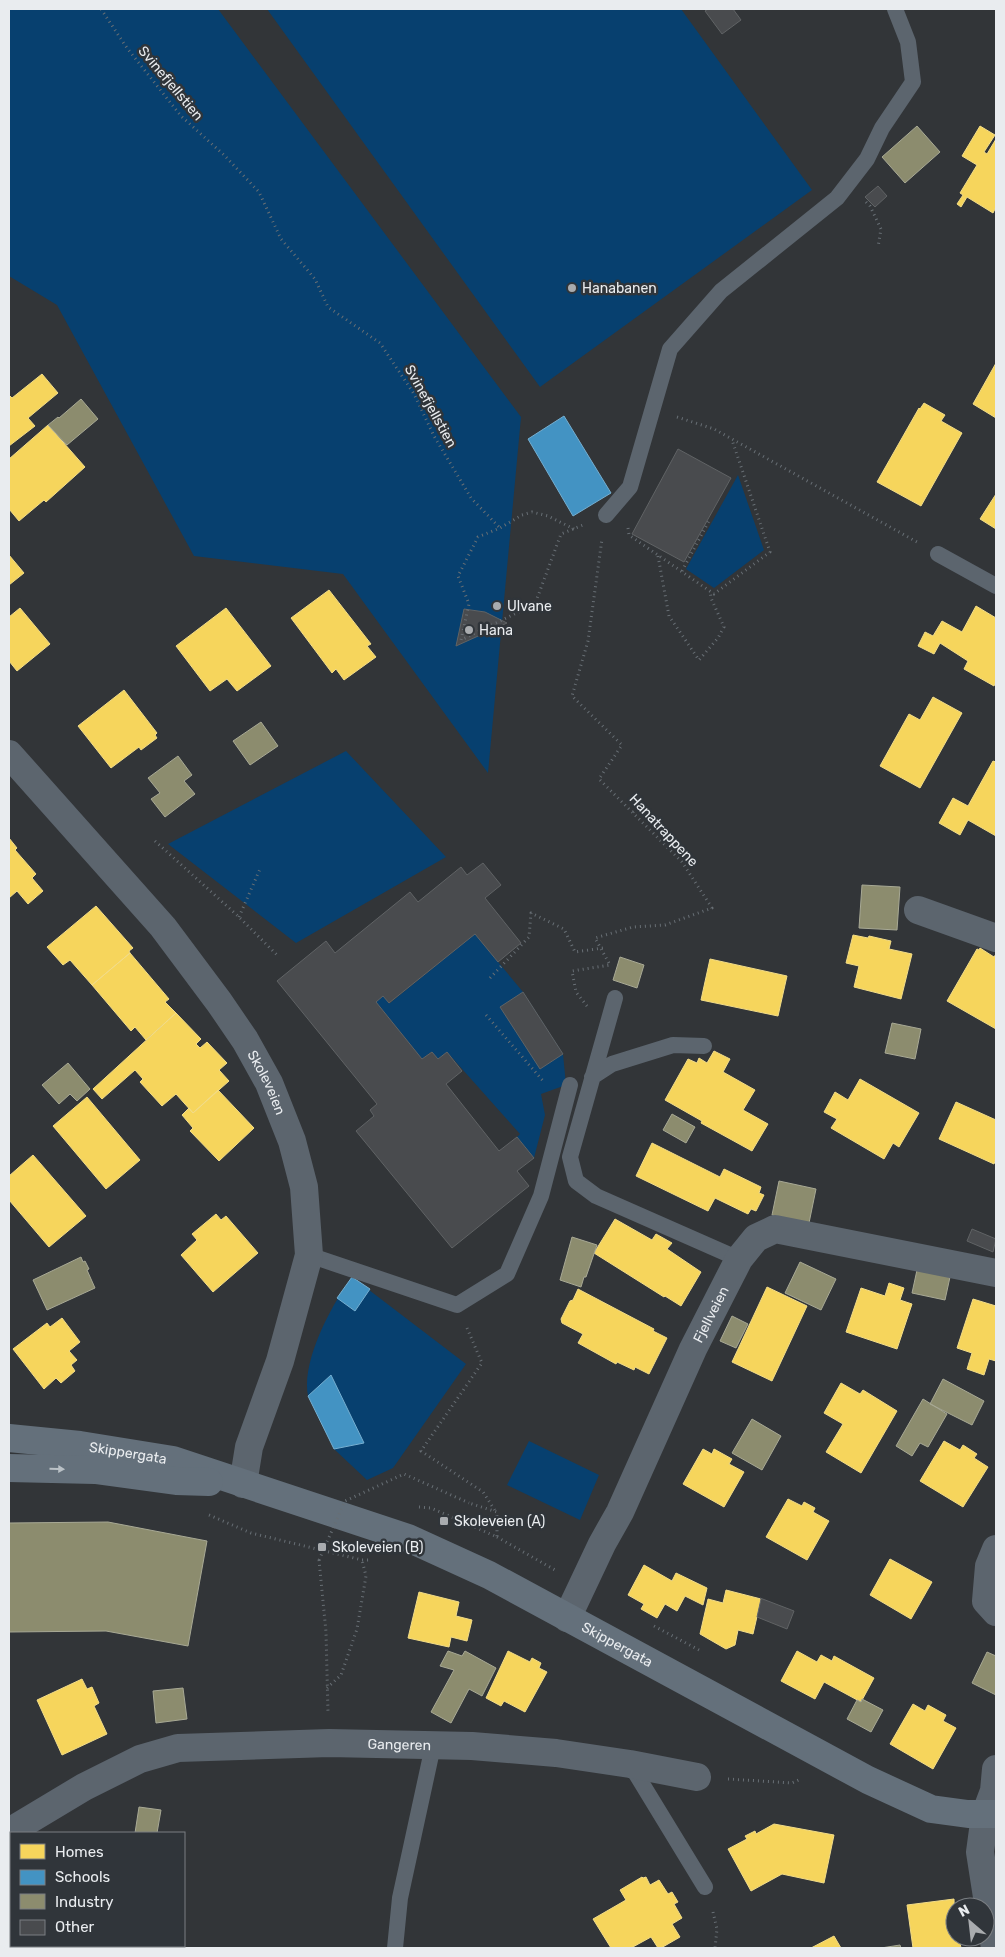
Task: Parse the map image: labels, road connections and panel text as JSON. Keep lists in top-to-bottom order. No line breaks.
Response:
{"streets":{"main road":["Skippergata"],"street":["Skoleveien","Fjellveien","Gangeren"],"path":["Svinefjellstien","Hanatrappene"]},"crossings":[["Skoleveien","Skippergata"],["Fjellveien","Skippergata"]],"places":{"other":["Hanabanen","Ulvane","Hana"],"transit":["Skoleveien (A)","Skoleveien (B)"]},"legend":["Homes","Schools","Industry","Other"],"north":"top left"}
